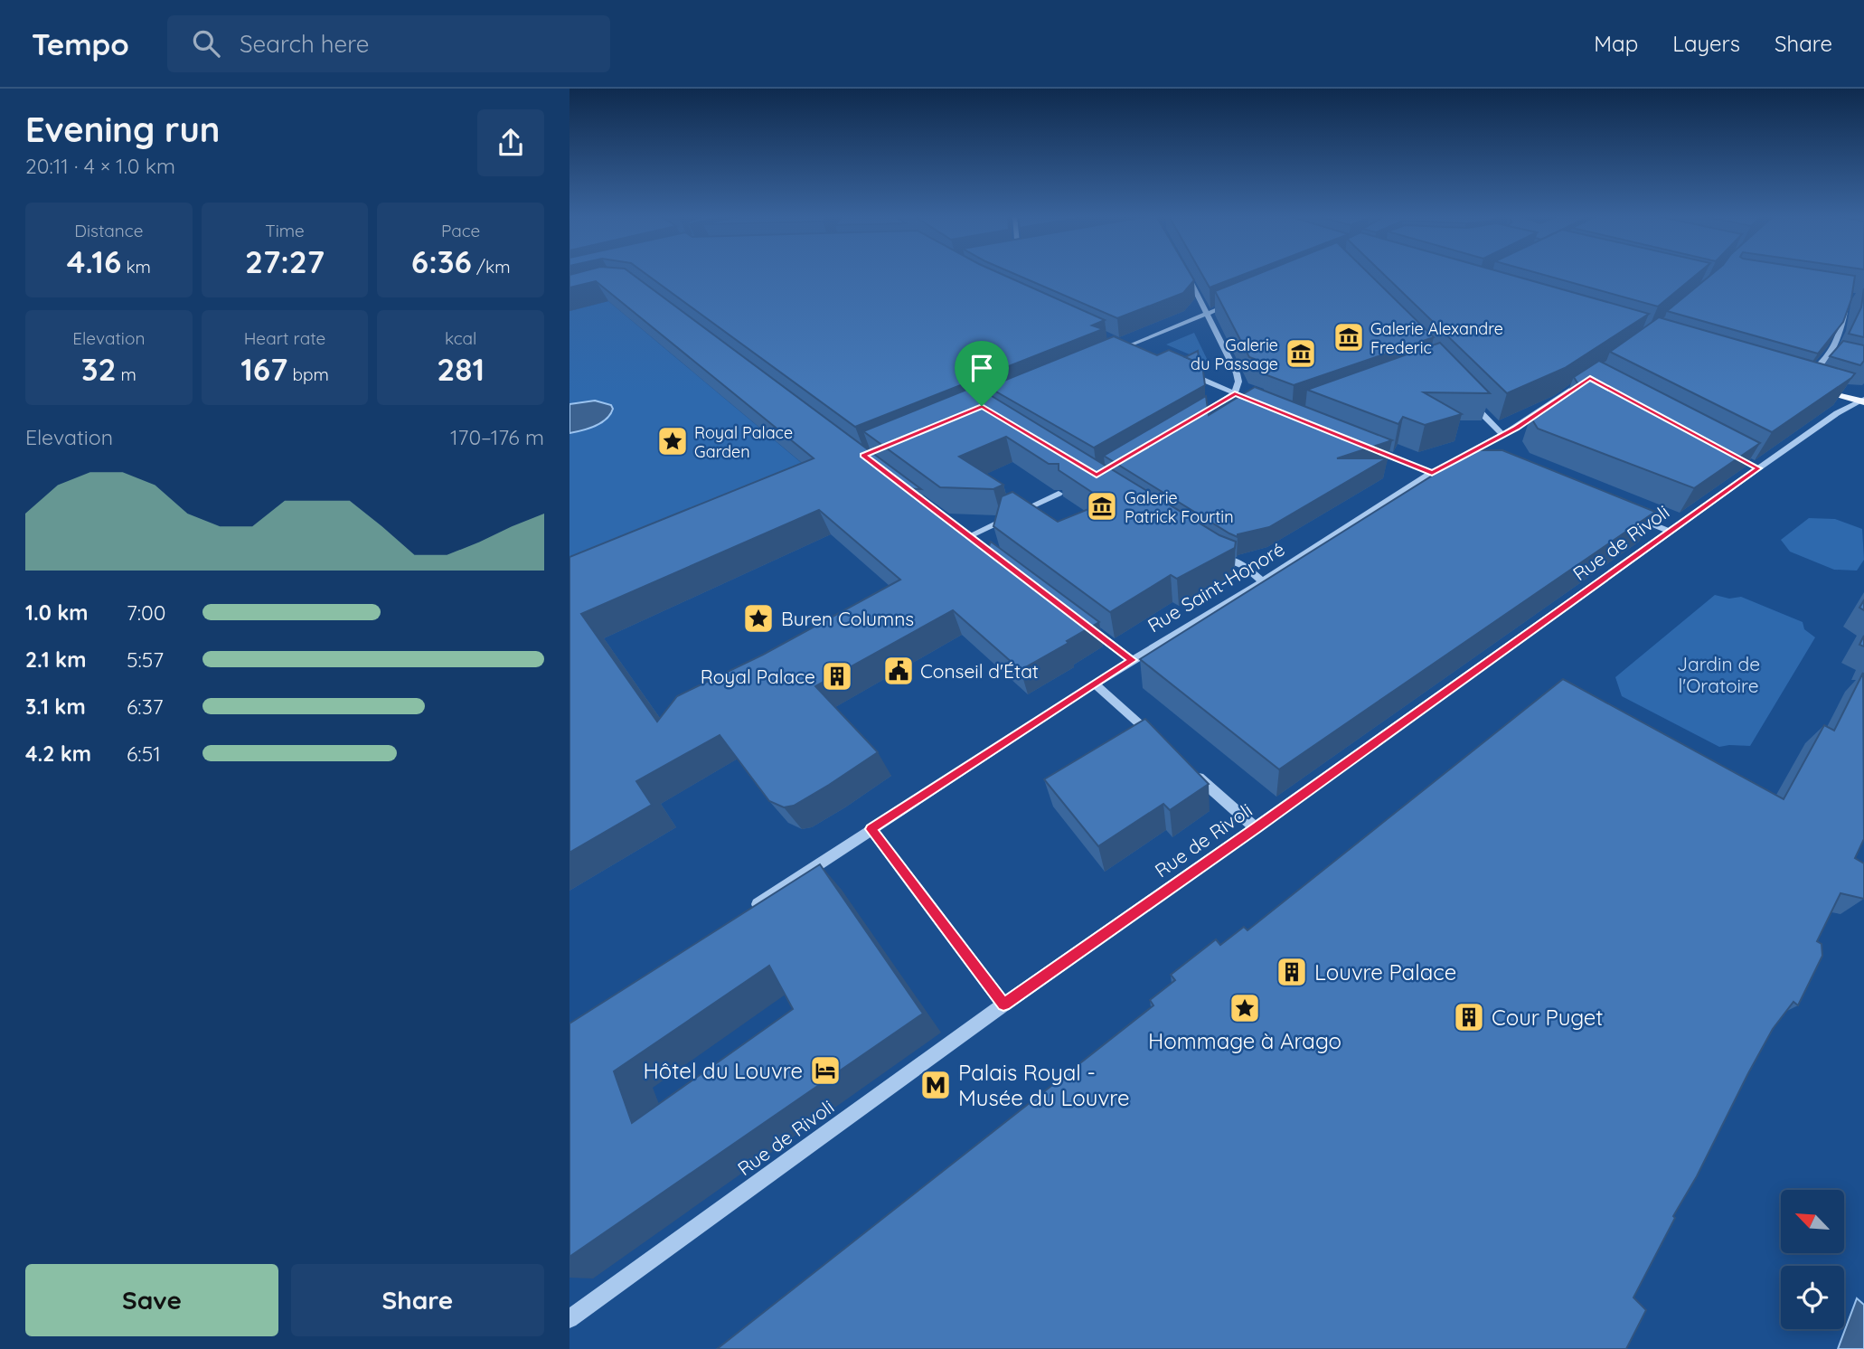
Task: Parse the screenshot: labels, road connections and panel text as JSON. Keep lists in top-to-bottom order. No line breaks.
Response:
{"streets":{"street":["Rue de Rivoli","Rue Saint-Honoré"]},"parks":["Jardin de l'Oratoire"],"places":{"museum":["Galerie Alexandre Frederic","Galerie du Passage","Galerie Patrick Fourtin"],"place":["Royal Palace Garden","Buren Columns","Hommage à Arago"],"public building":["Conseil d'État"],"building":["Royal Palace","Louvre Palace","Cour Puget"],"hotel":["Hôtel du Louvre"],"metro station":["Palais Royal - Musée du Louvre"]},"north":"top left","page":{"header":"Tempo","search":"Search here","nav":["Map","Layers","Share"],"heading":["Evening run","20:11 · 4 × 1.0 km"],"stats":[["Distance","4.16 km"],["Time","27:27"],["Pace","6:36 /km"],["Elevation","32 m"],["Heart rate","167 bpm"],["kcal","281"]],"chart":["Elevation","170–176 m"],"list":[{"name":"1.0 km","note":"7:00"},{"name":"2.1 km","note":"5:57"},{"name":"3.1 km","note":"6:37"},{"name":"4.2 km","note":"6:51"}],"buttons":["Save","Share"]}}
